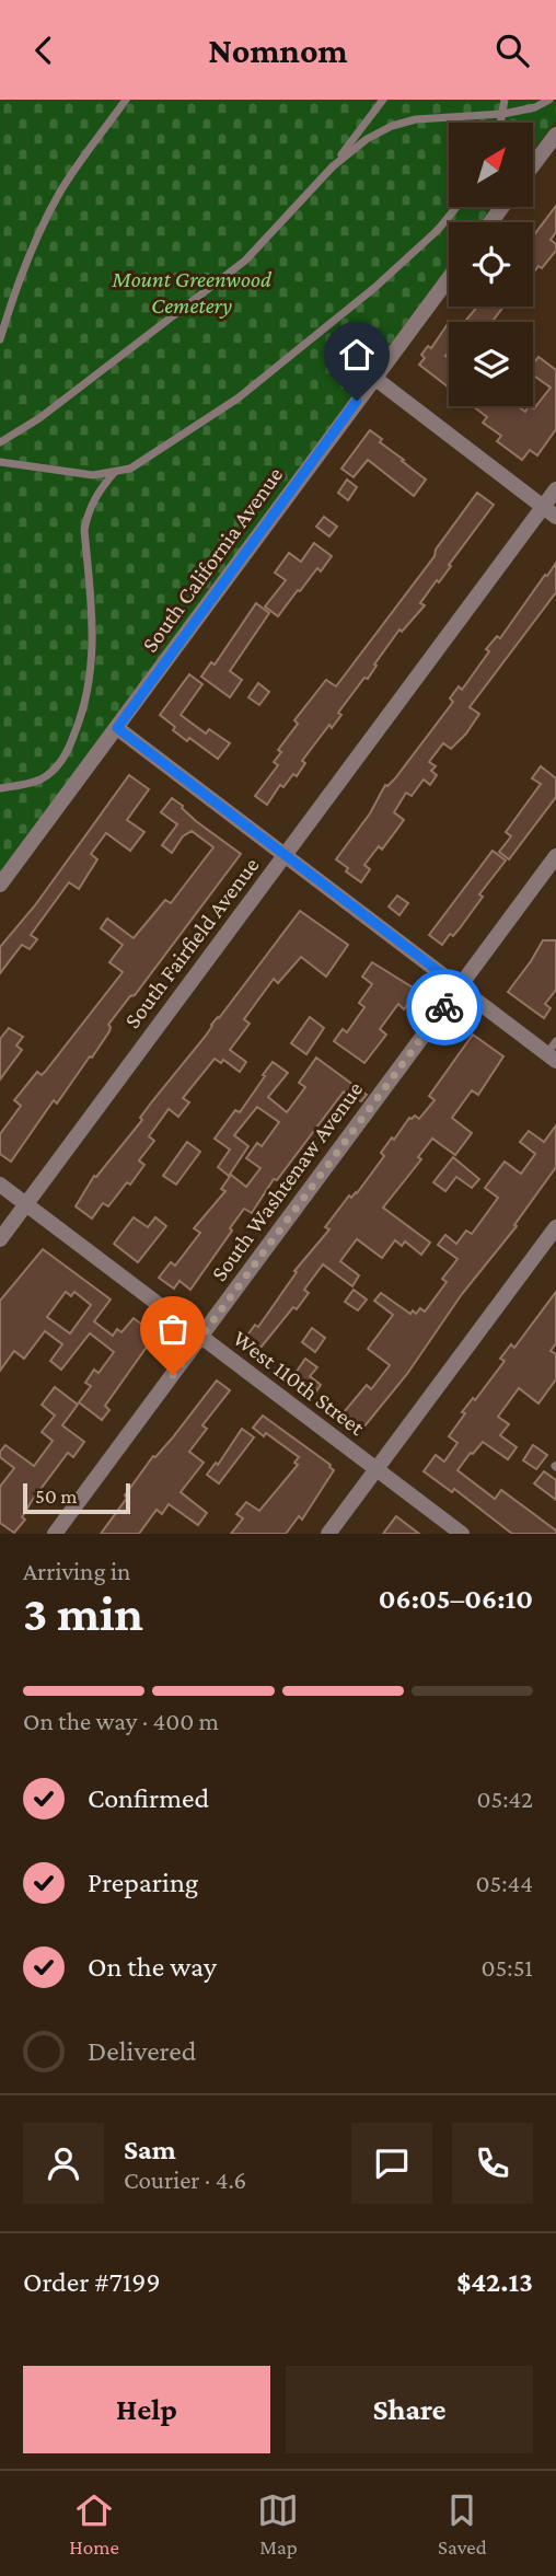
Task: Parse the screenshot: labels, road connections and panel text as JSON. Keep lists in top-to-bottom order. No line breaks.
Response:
{"streets":{"street":["South California Avenue","South Fairfield Avenue","South Washtenaw Avenue","West 110th Street"]},"crossings":[["South Fairfield Avenue","West 110th Street"],["South Washtenaw Avenue","West 110th Street"]],"parks":["Mount Greenwood Cemetery"],"scale_bar":"50 m","north":"top right","page":{"header":"Nomnom","scale":"50 m","heading":["3 min","Arriving in","06:05–06:10"],"panel":["Sam","Courier · 4.6","Order #7199","$42.13"],"bar":"On the way · 400 m","list":[["Confirmed","05:42"],["Preparing","05:44"],["On the way","05:51"],"Delivered"],"buttons":["Help","Share"],"tabs":["Home","Map","Saved"]}}
